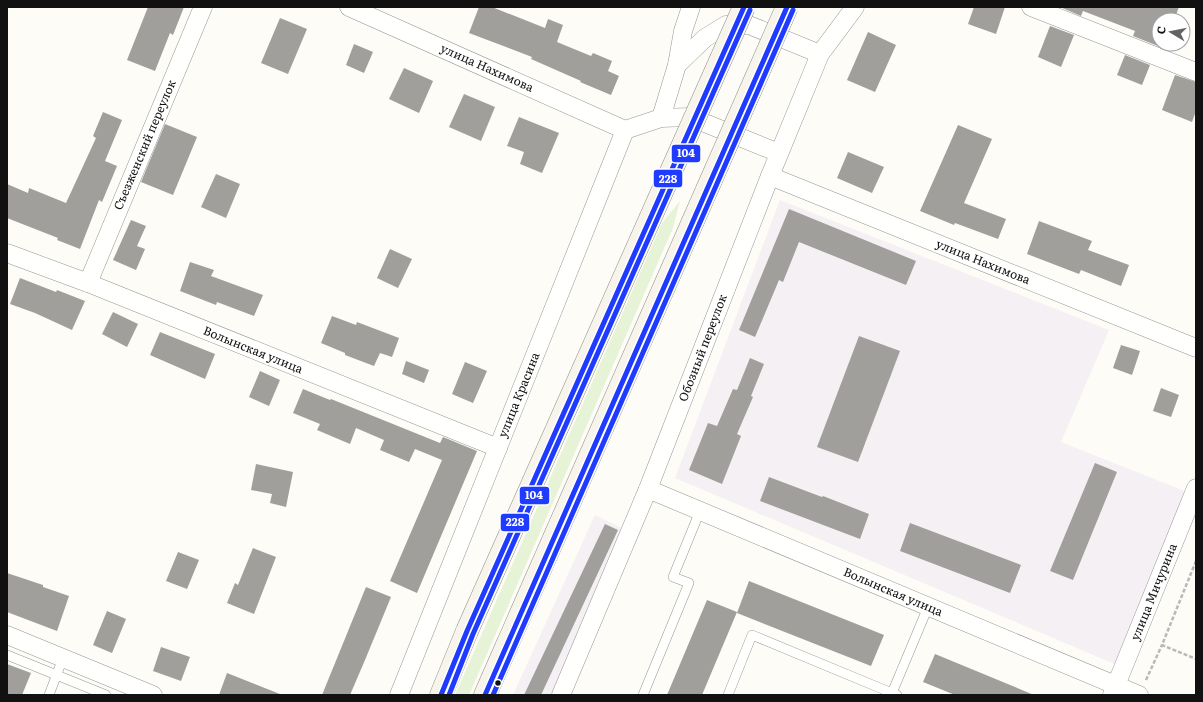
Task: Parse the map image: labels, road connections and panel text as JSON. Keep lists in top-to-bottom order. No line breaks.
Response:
{"streets":{"street":["улица Нахимова","Съезженский переулок","Обозный переулок","Волынская улица","улица Красина","улица Мичурина"]},"crossings":[["улица Нахимова","Обозный переулок"],["улица Нахимова","улица Красина"],["Съезженский переулок","Волынская улица"],["Обозный переулок","Волынская улица"],["Волынская улица","улица Красина"],["Волынская улица","улица Мичурина"]],"lines":["transit line 228","transit line 104"],"north":"left"}
